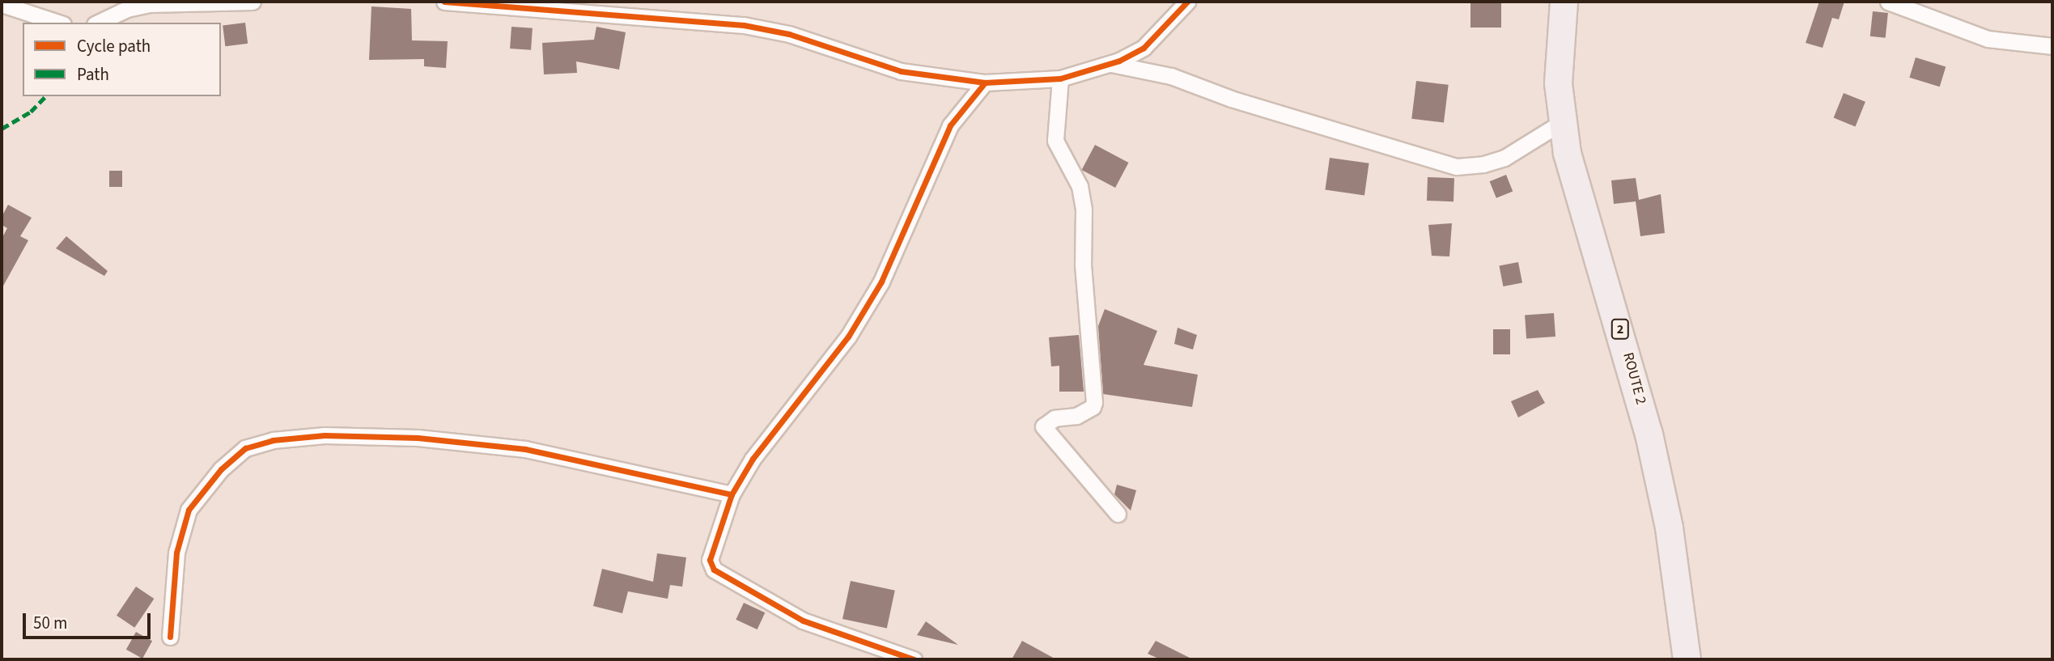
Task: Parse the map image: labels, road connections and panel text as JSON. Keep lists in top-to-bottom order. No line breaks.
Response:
{"streets":{"highway":["2","ROUTE 2"]},"legend":["Cycle path","Path"],"scale_bar":"50 m"}
